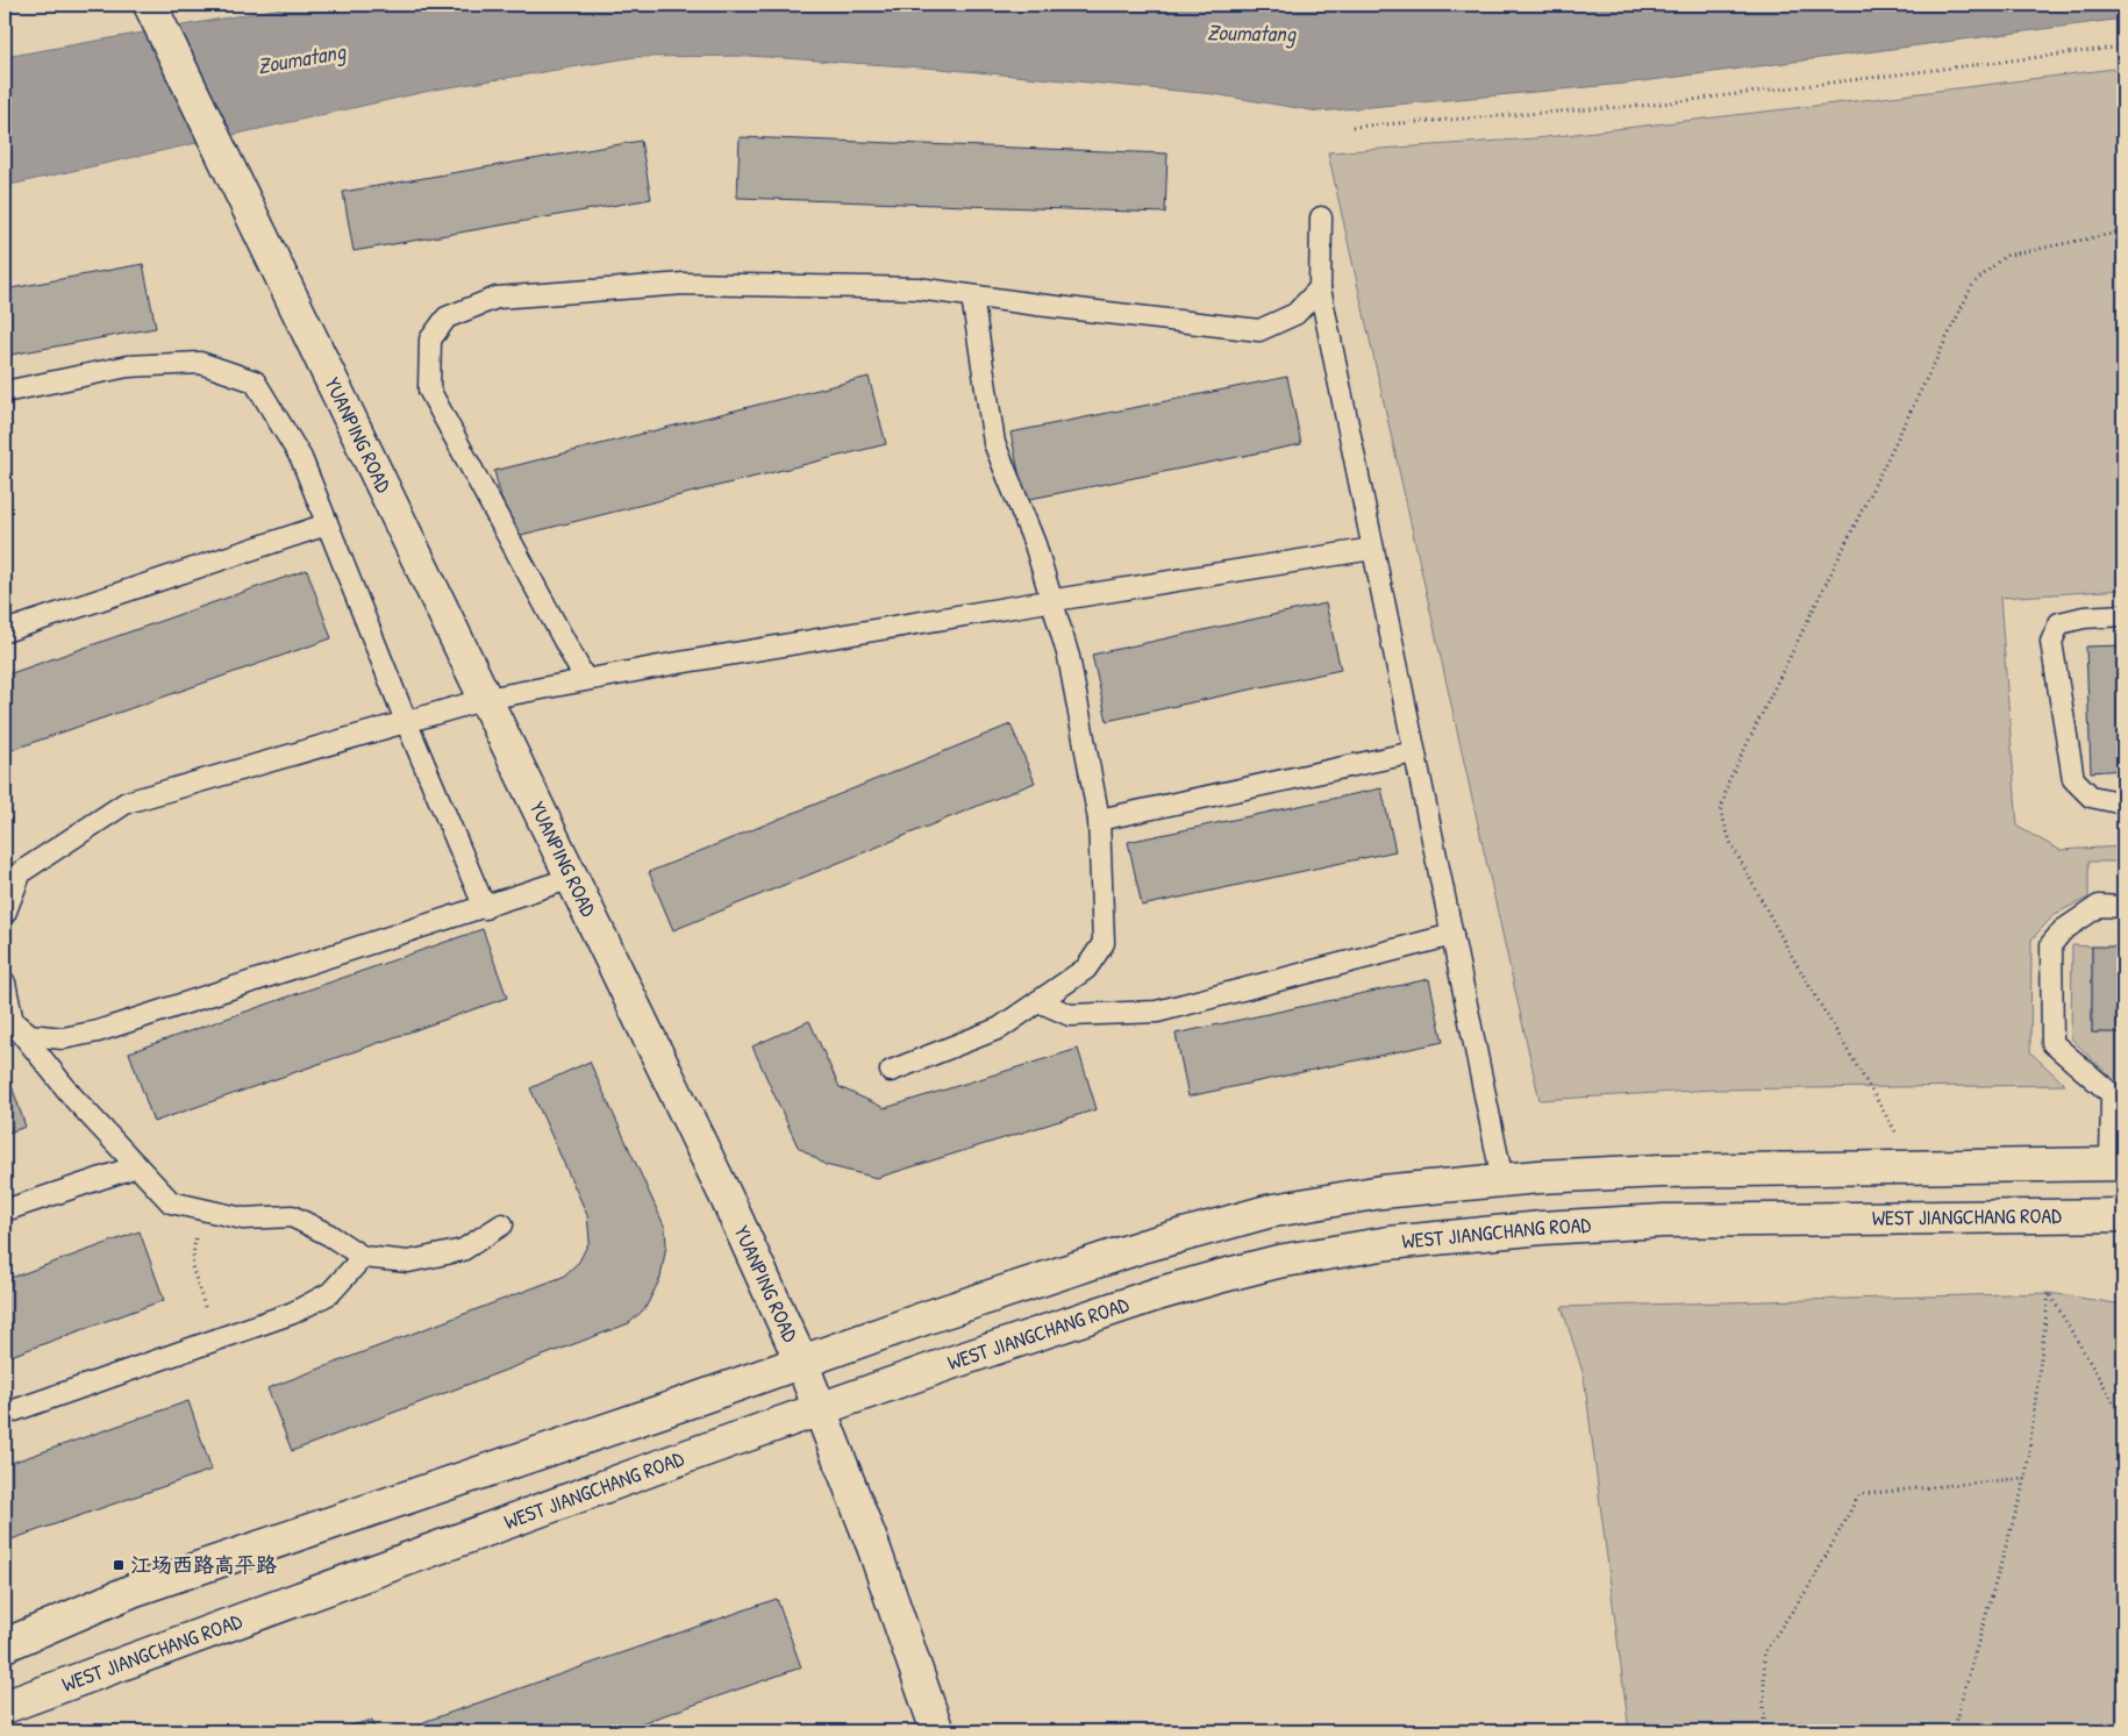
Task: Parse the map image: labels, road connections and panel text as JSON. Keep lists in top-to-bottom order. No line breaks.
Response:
{"streets":{"main road":["YUANPING ROAD","WEST JIANGCHANG ROAD"]},"crossings":[["YUANPING ROAD","WEST JIANGCHANG ROAD"]],"water":["Zoumatang"],"places":{"transit":["江场西路高平路"]}}
